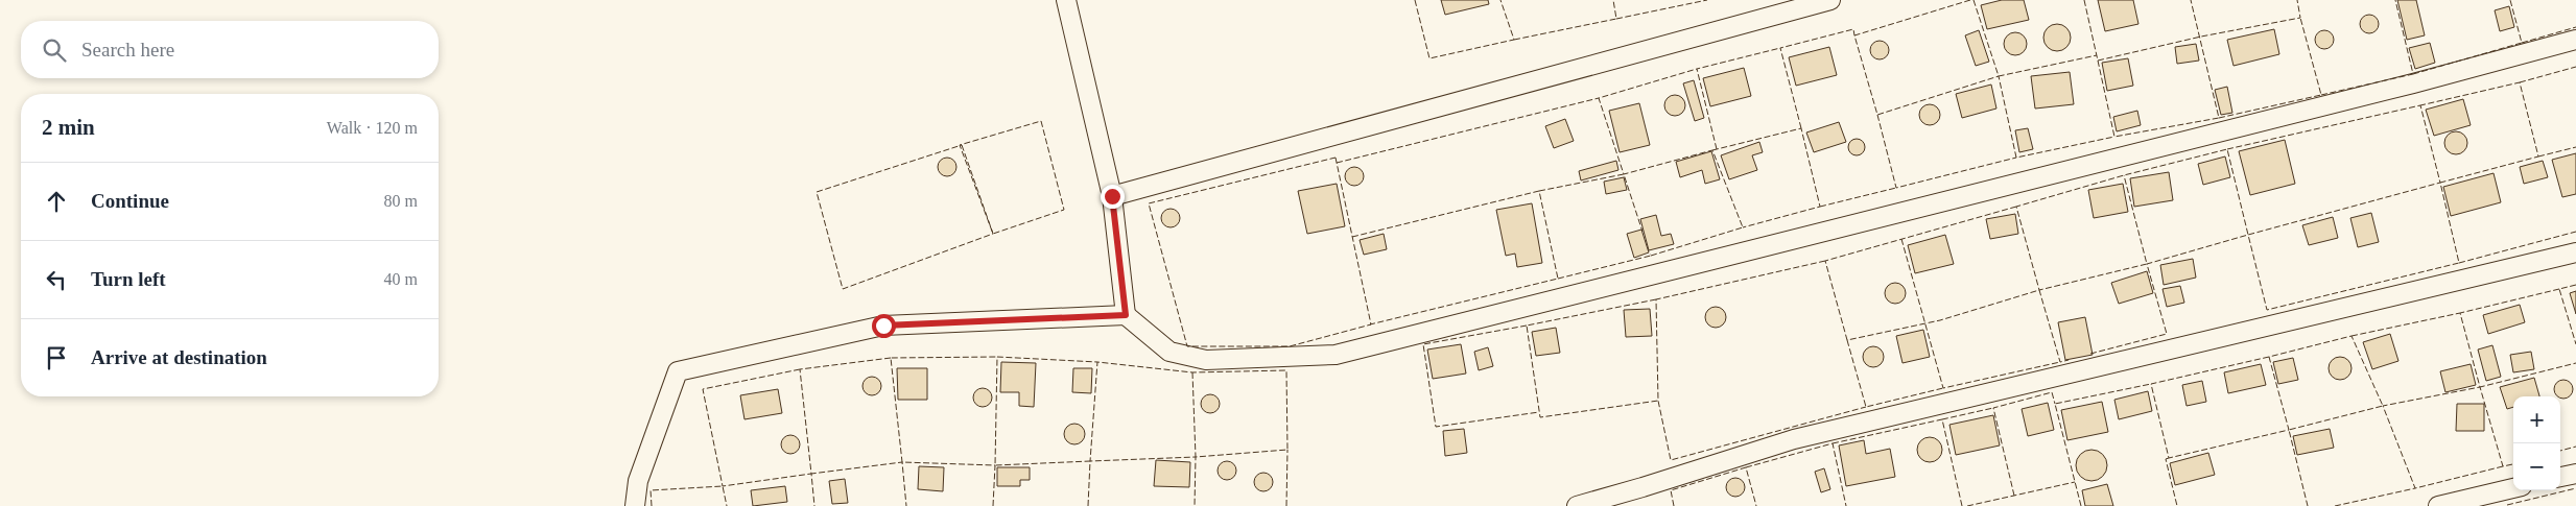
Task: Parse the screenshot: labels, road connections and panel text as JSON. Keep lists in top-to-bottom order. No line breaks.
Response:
{"page":{"search":"Search here","heading":["2 min","Walk · 120 m"],"list":[["Continue","80 m"],["Turn left","40 m"],"Arrive at destination"],"map_buttons":["+","−"]}}
